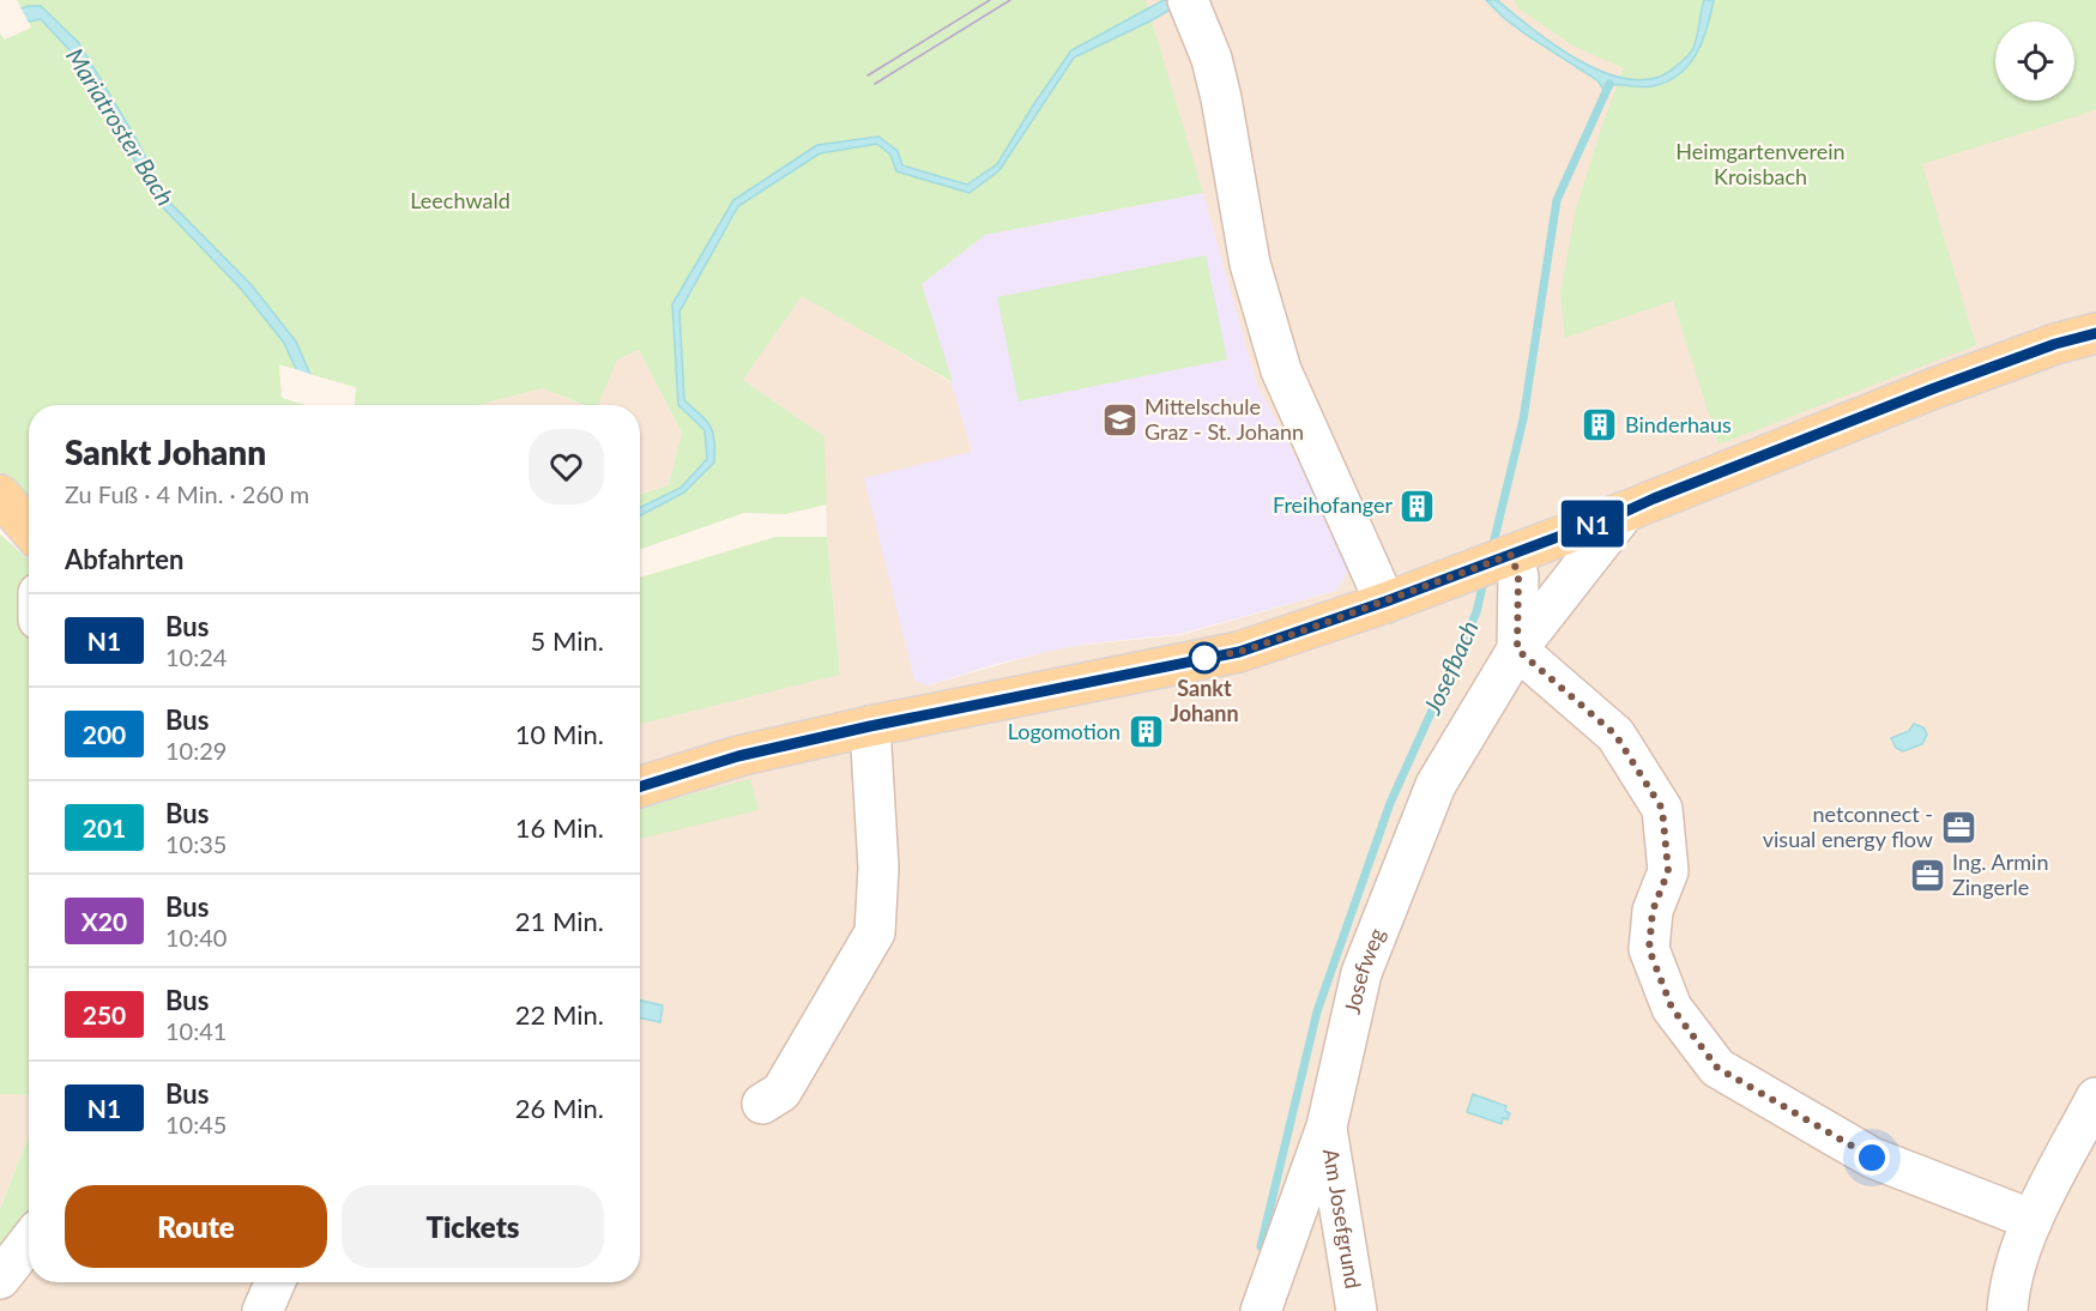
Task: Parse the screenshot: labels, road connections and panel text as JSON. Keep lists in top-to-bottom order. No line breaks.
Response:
{"streets":{"street":["Josefweg","Am Josefgrund"]},"crossings":[["Josefweg","Am Josefgrund"]],"water":["Mariatroster Bach","Josefbach"],"parks":["Heimgartenverein Kroisbach","Leechwald"],"places":{"school or university":["Mittelschule Graz - St. Johann"],"building":["Binderhaus","Freihofanger","Logomotion"],"other":["Sankt Johann"],"office":["netconnect - visual energy flow","Ing. Armin Zingerle"]},"lines":["bus line N1"],"page":{"on_map":"N1","heading":[["Sankt Johann","Zu Fuß · 4 Min. · 260 m"],"Abfahrten"],"list":[{"mark":"N1","name":"Bus","note":"10:24","value":"5 Min."},{"mark":"200","name":"Bus","note":"10:29","value":"10 Min."},{"mark":"201","name":"Bus","note":"10:35","value":"16 Min."},{"mark":"X20","name":"Bus","note":"10:40","value":"21 Min."},{"mark":"250","name":"Bus","note":"10:41","value":"22 Min."},{"mark":"N1","name":"Bus","note":"10:45","value":"26 Min."}],"buttons":["Route","Tickets"]}}
